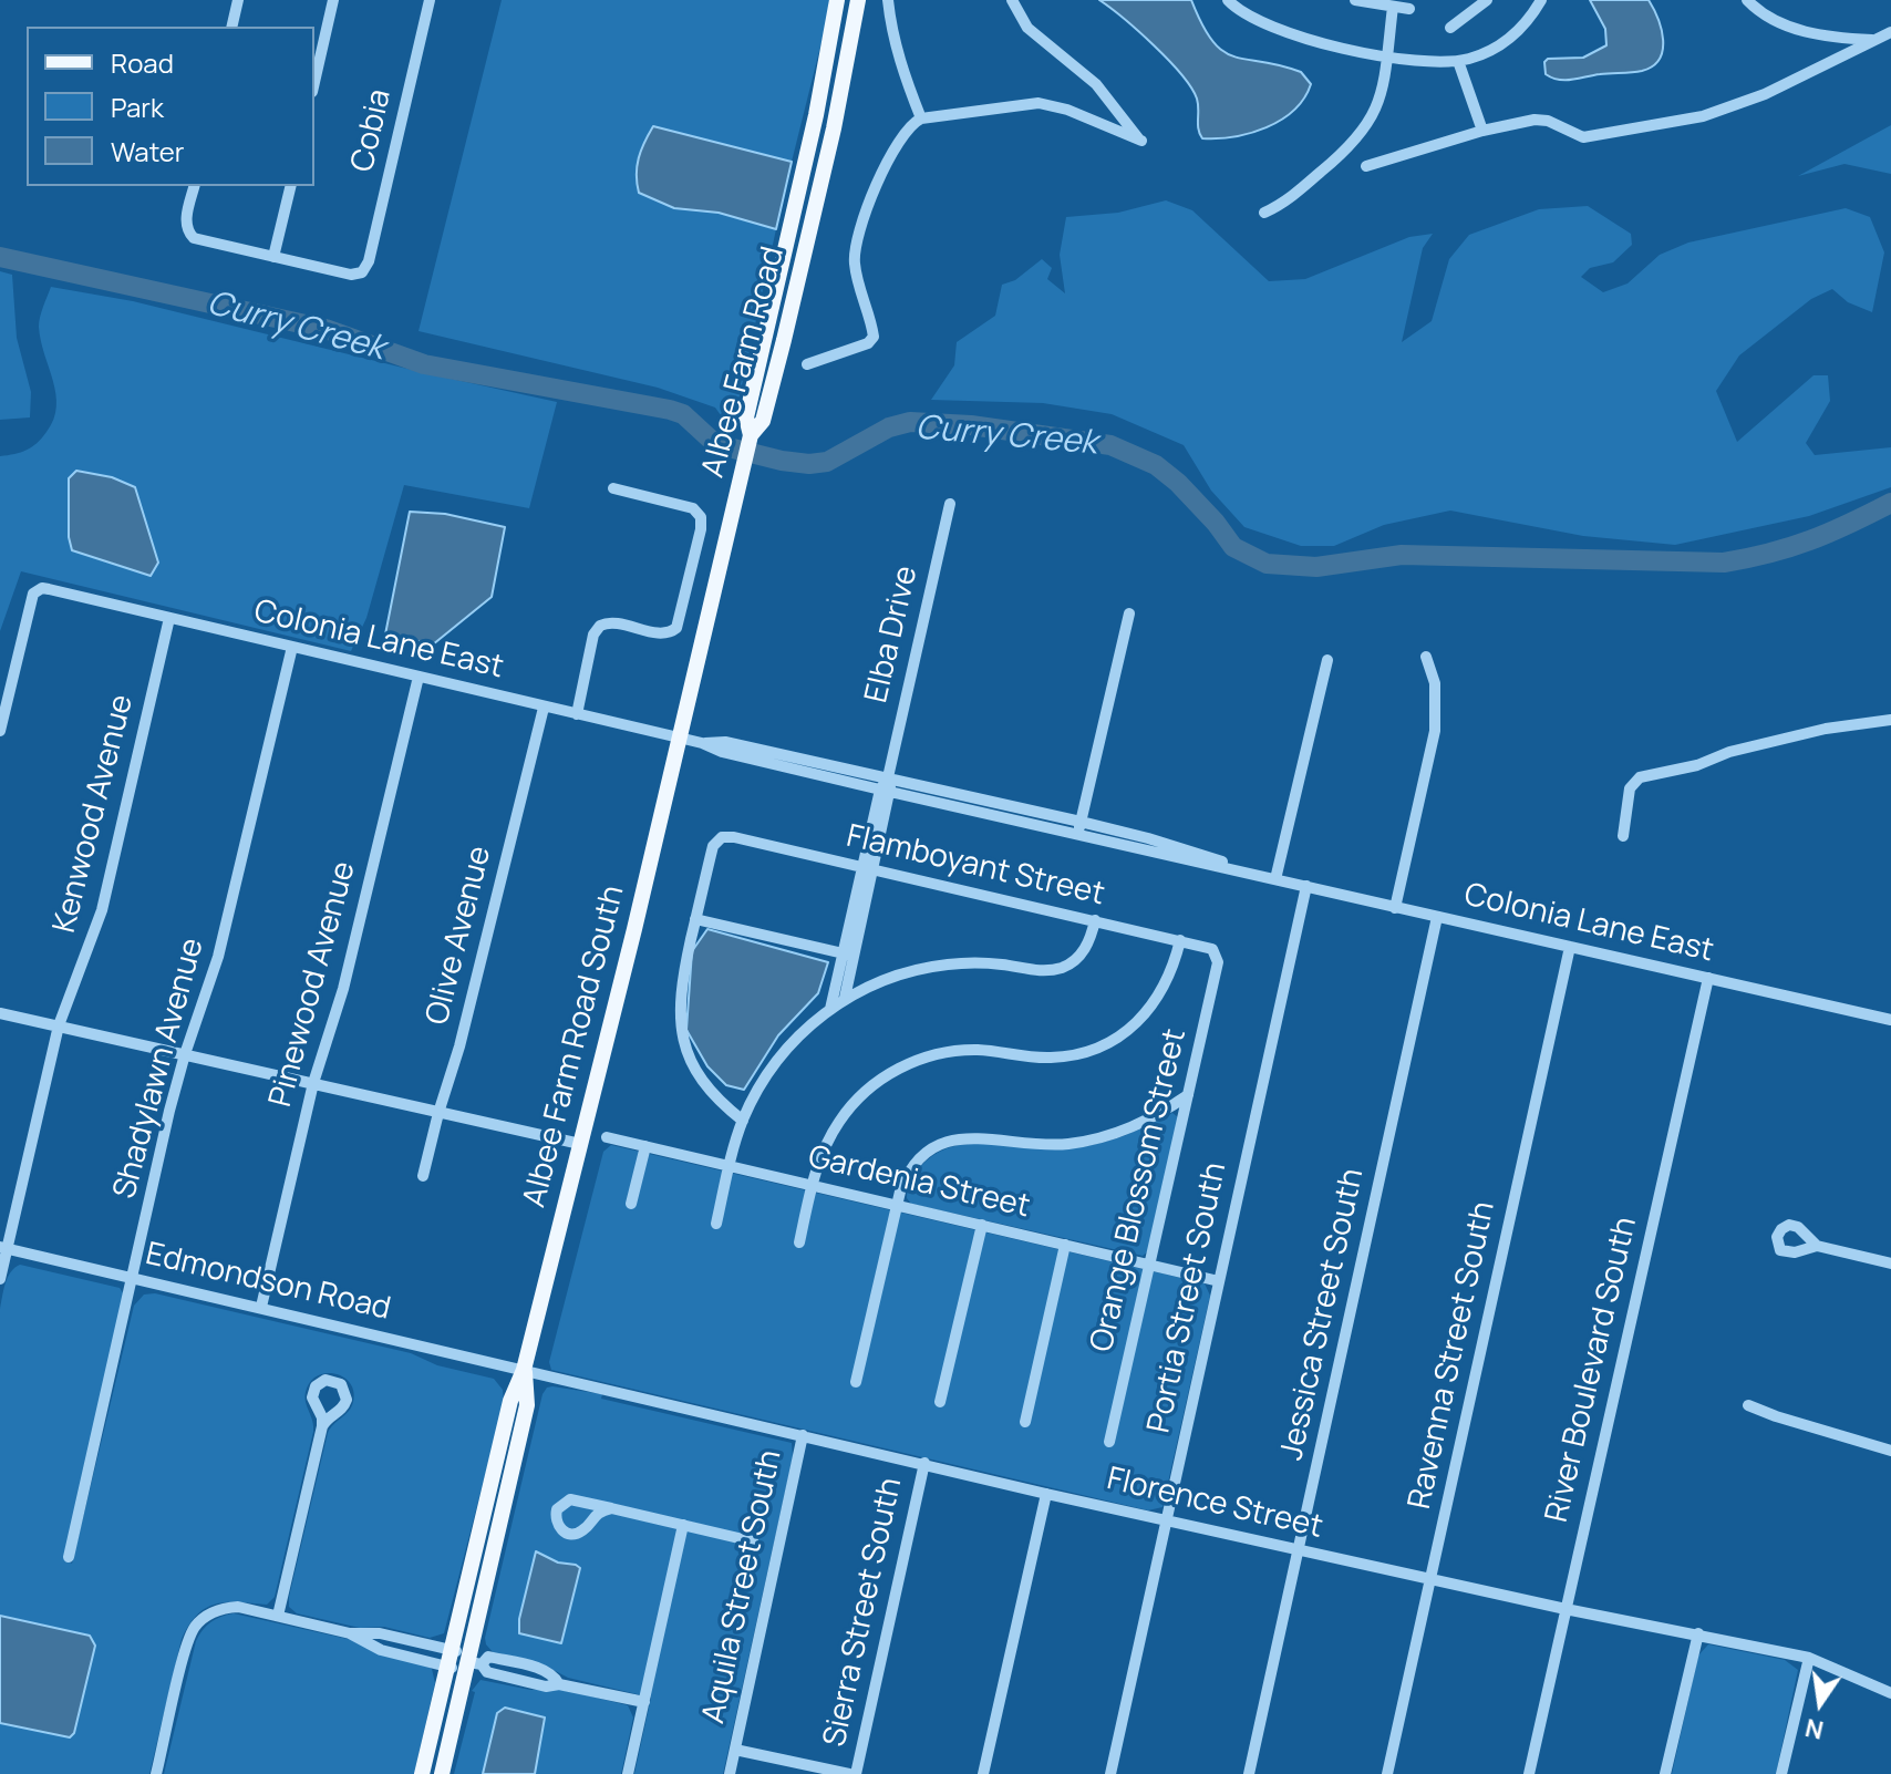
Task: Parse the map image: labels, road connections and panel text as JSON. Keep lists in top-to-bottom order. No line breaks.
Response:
{"streets":{"main road":["Albee Farm Road","Albee Farm Road South"],"street":["Cobia","Elba Drive","Colonia Lane East","Kenwood Avenue","Flamboyant Street","Olive Avenue","Pinewood Avenue","Shadylawn Avenue","Gardenia Street","Orange Blossom Street","Edmondson Road","Portia Street South","Jessica Street South","Ravenna Street South","River Boulevard South","Florence Street","Aquila Street South","Sierra Street South"]},"crossings":[["Albee Farm Road","Colonia Lane East"],["Albee Farm Road","Albee Farm Road South"],["Elba Drive","Colonia Lane East"],["Elba Drive","Flamboyant Street"],["Colonia Lane East","Kenwood Avenue"],["Colonia Lane East","Olive Avenue"],["Colonia Lane East","Pinewood Avenue"],["Colonia Lane East","Albee Farm Road South"],["Colonia Lane East","Shadylawn Avenue"],["Colonia Lane East","Portia Street South"],["Colonia Lane East","Jessica Street South"],["Colonia Lane East","Ravenna Street South"],["Colonia Lane East","River Boulevard South"],["Kenwood Avenue","Edmondson Road"],["Flamboyant Street","Orange Blossom Street"],["Pinewood Avenue","Edmondson Road"],["Albee Farm Road South","Edmondson Road"],["Albee Farm Road South","Florence Street"],["Shadylawn Avenue","Edmondson Road"],["Gardenia Street","Orange Blossom Street"],["Gardenia Street","Portia Street South"],["Edmondson Road","Florence Street"],["Portia Street South","Florence Street"],["Jessica Street South","Florence Street"],["Ravenna Street South","Florence Street"],["River Boulevard South","Florence Street"],["Florence Street","Aquila Street South"],["Florence Street","Sierra Street South"]],"water":["Curry Creek"],"legend":["Road","Park","Water"],"north":"bottom"}
